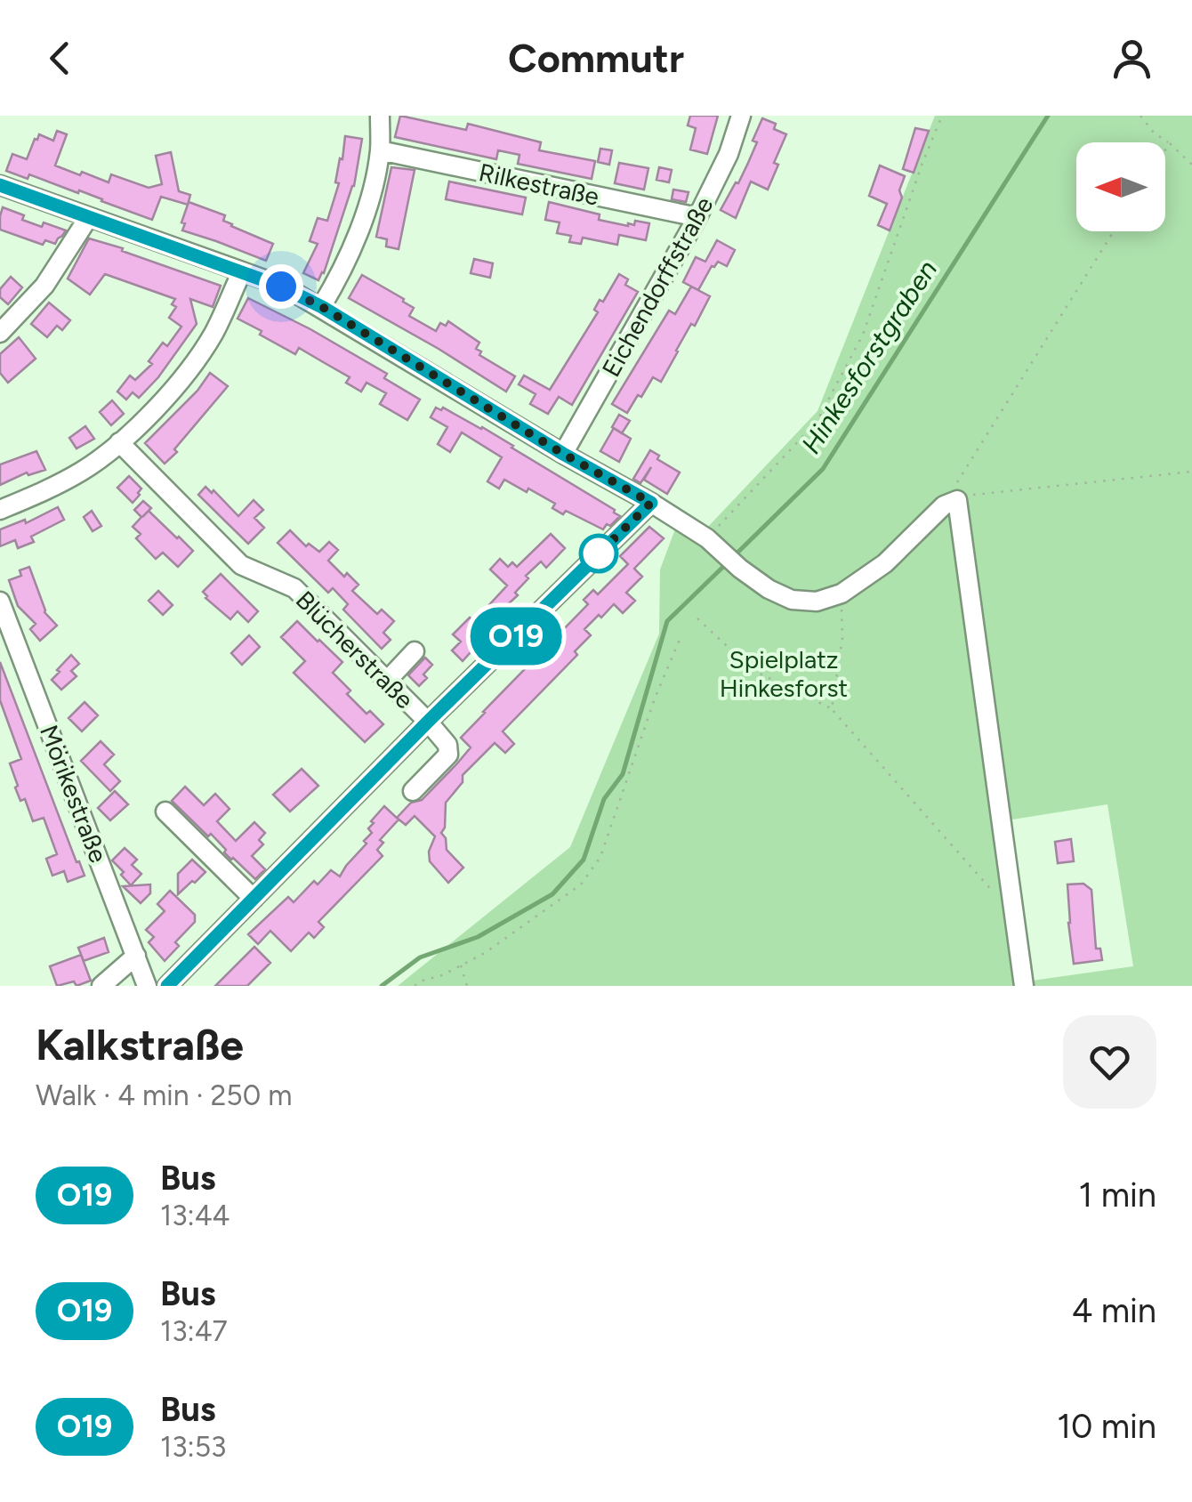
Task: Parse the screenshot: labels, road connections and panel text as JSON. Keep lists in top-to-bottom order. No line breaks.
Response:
{"streets":{"street":["Rilkestraße","Eichendorffstraße","Blücherstraße","Mörikestraße"]},"crossings":[["Rilkestraße","Eichendorffstraße"]],"water":["Hinkesforstgraben"],"parks":["Spielplatz Hinkesforst"],"lines":["bus line O19"],"north":"left","page":{"header":"Commutr","on_map":"O19","heading":["Kalkstraße","Walk · 4 min · 250 m"],"list":[{"mark":"O19","name":"Bus","note":"13:44","value":"1 min"},{"mark":"O19","name":"Bus","note":"13:47","value":"4 min"},{"mark":"O19","name":"Bus","note":"13:53","value":"10 min"}]}}
